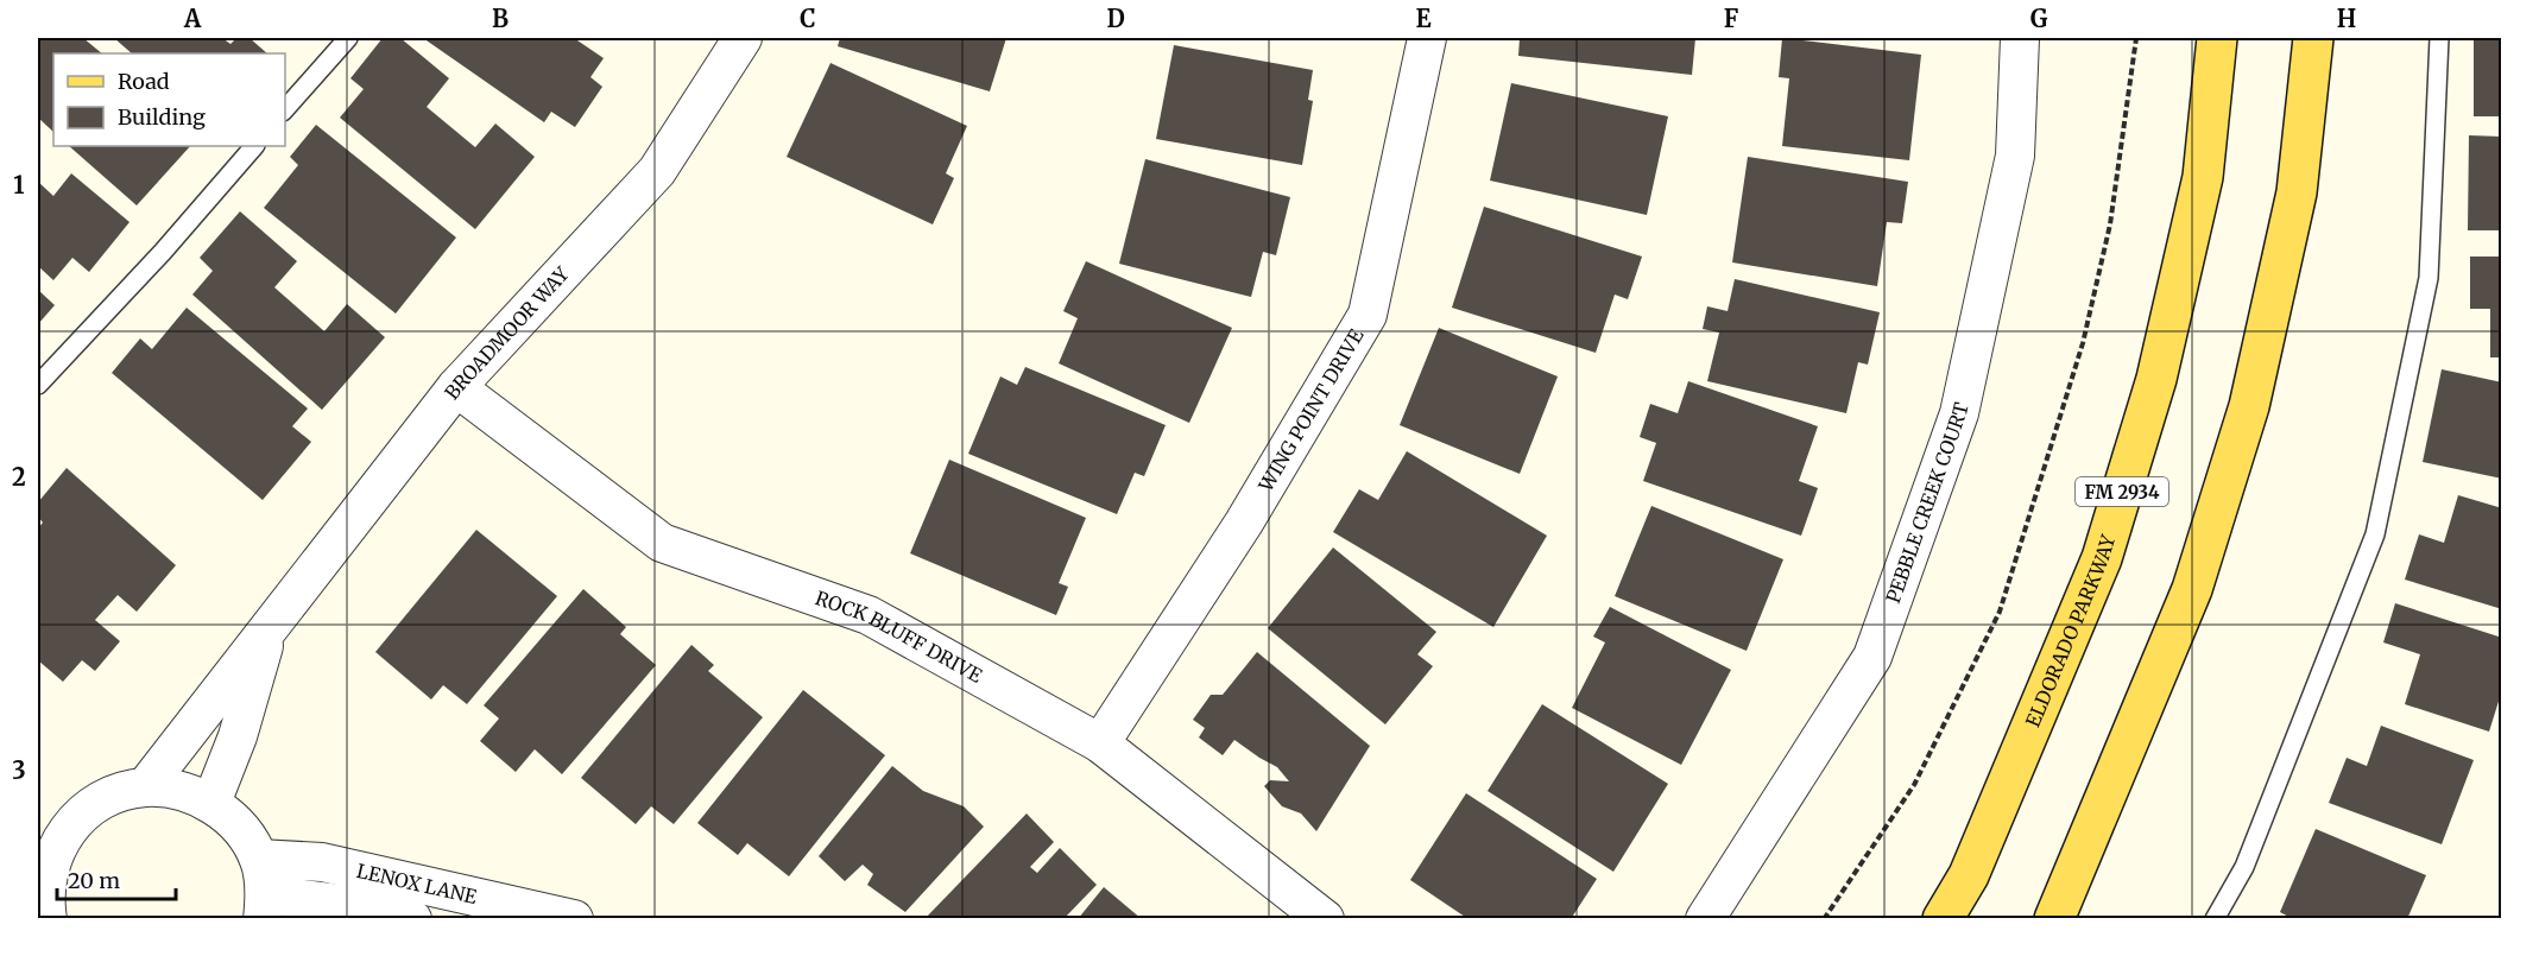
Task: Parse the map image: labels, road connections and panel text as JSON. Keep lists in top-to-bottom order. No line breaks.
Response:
{"streets":{"main road":["FM 2934","ELDORADO PARKWAY"],"street":["BROADMOOR WAY","WING POINT DRIVE","PEBBLE CREEK COURT","ROCK BLUFF DRIVE","LENOX LANE"]},"crossings":[["BROADMOOR WAY","ROCK BLUFF DRIVE"],["WING POINT DRIVE","ROCK BLUFF DRIVE"]],"legend":["Road","Building"],"scale_bar":"20 m","grid":{"columns":["A","B","C","D","E","F","G","H"],"rows":["1","2","3"]}}
